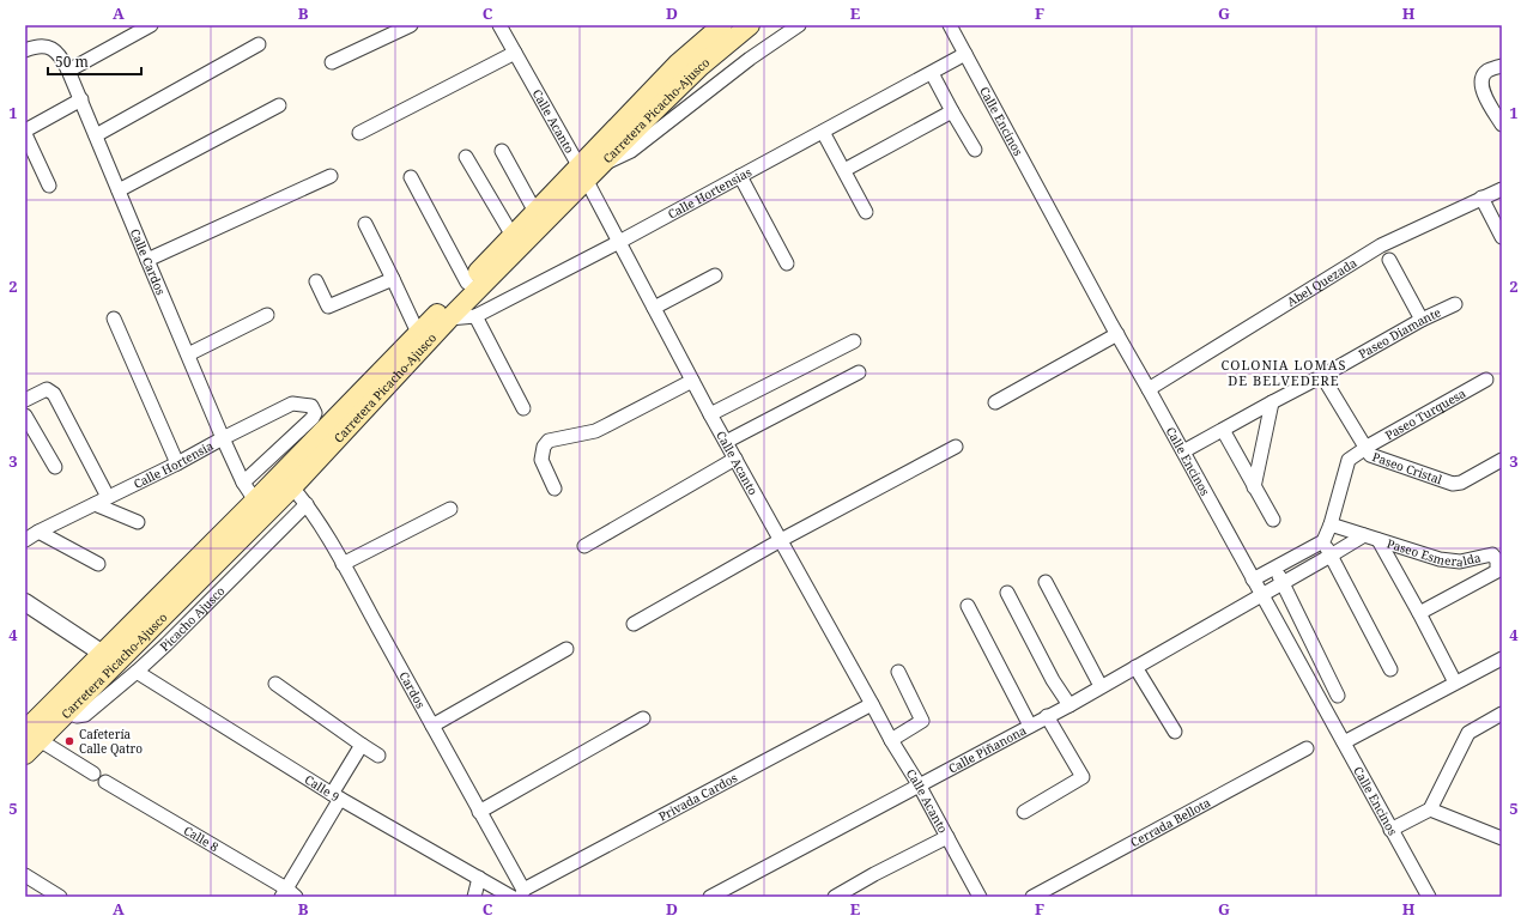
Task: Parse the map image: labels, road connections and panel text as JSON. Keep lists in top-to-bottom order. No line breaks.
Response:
{"streets":{"main road":["Carretera Picacho-Ajusco"],"street":["Calle Acanto","Calle Encinos","Calle Hortensias","Calle Cardos","Abel Quezada","Paseo Diamante","Paseo Turquesa","Calle Hortensia","Paseo Cristal","Paseo Esmeralda","Picacho Ajusco","Cardos","Calle Piñanona","Calle 9","Privada Cardos","Cerrada Bellota","Calle 8"]},"crossings":[["Carretera Picacho-Ajusco","Calle Acanto"],["Carretera Picacho-Ajusco","Calle Hortensias"],["Carretera Picacho-Ajusco","Calle Cardos"],["Carretera Picacho-Ajusco","Picacho Ajusco"],["Carretera Picacho-Ajusco","Cardos"],["Calle Acanto","Calle Hortensias"],["Calle Acanto","Calle Piñanona"],["Calle Acanto","Privada Cardos"],["Calle Encinos","Calle Hortensias"],["Calle Encinos","Abel Quezada"],["Calle Encinos","Paseo Diamante"],["Calle Encinos","Calle Piñanona"],["Calle Cardos","Calle Hortensia"],["Paseo Diamante","Paseo Cristal"],["Paseo Turquesa","Paseo Cristal"],["Paseo Turquesa","Paseo Esmeralda"],["Picacho Ajusco","Cardos"],["Picacho Ajusco","Calle 9"],["Cardos","Privada Cardos"]],"districts":["COLONIA LOMAS DE BELVEDERE"],"places":["Cafetería Calle Qatro"],"scale_bar":"50 m","grid":{"columns":["A","B","C","D","E","F","G","H"],"rows":["1","2","3","4","5"]}}
